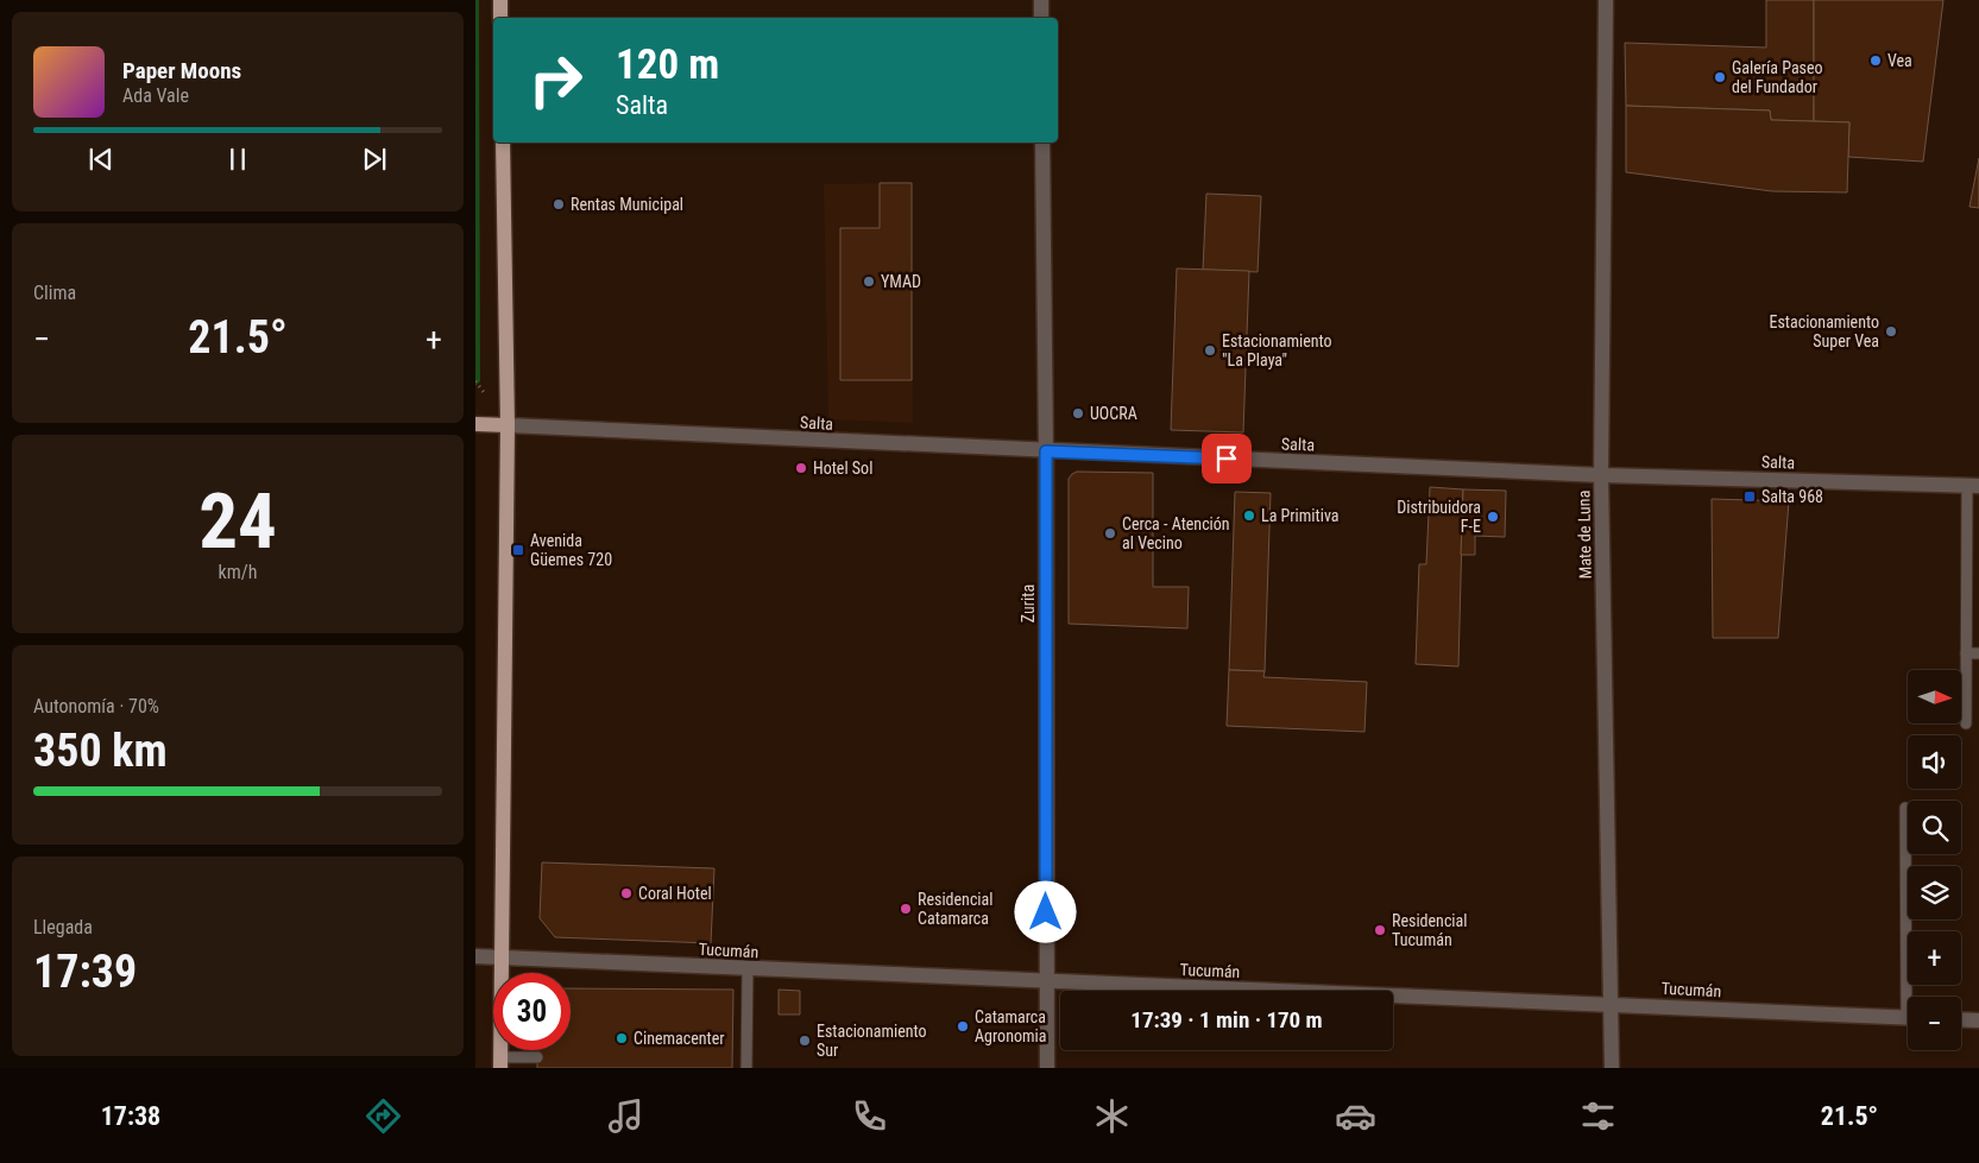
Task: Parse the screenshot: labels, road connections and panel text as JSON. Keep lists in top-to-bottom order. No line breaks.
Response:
{"streets":{"street":["Salta","Mate de Luna","Zurita","Tucumán"]},"crossings":[["Salta","Mate de Luna"],["Salta","Zurita"],["Mate de Luna","Tucumán"],["Zurita","Tucumán"]],"places":{"other":["Vea","Galería Paseo del Fundador","Rentas Municipal","YMAD","Estacionamiento Super Vea","Estacionamiento \"La Playa\"","UOCRA","Hotel Sol","La Primitiva","Distribuidora F-E","Cerca - Atención al Vecino","Coral Hotel","Residencial Catamarca","Residencial Tucumán","Catamarca Agronomia","Cinemacenter","Estacionamiento Sur"],"transit":["Salta 968","Avenida Güemes 720"]},"north":"right","page":{"turn":["120 m","Salta"],"song":["Paper Moons","Ada Vale"],"tile":["Clima",["24","km/h"],["Autonomía · 70%","350 km"],["Llegada","17:39"]],"heat":["−","21.5°","+"],"map_buttons":["+","−"],"limit":"30","trip":"17:39 · 1 min · 170 m","tabs":["17:38","21.5°"]}}
